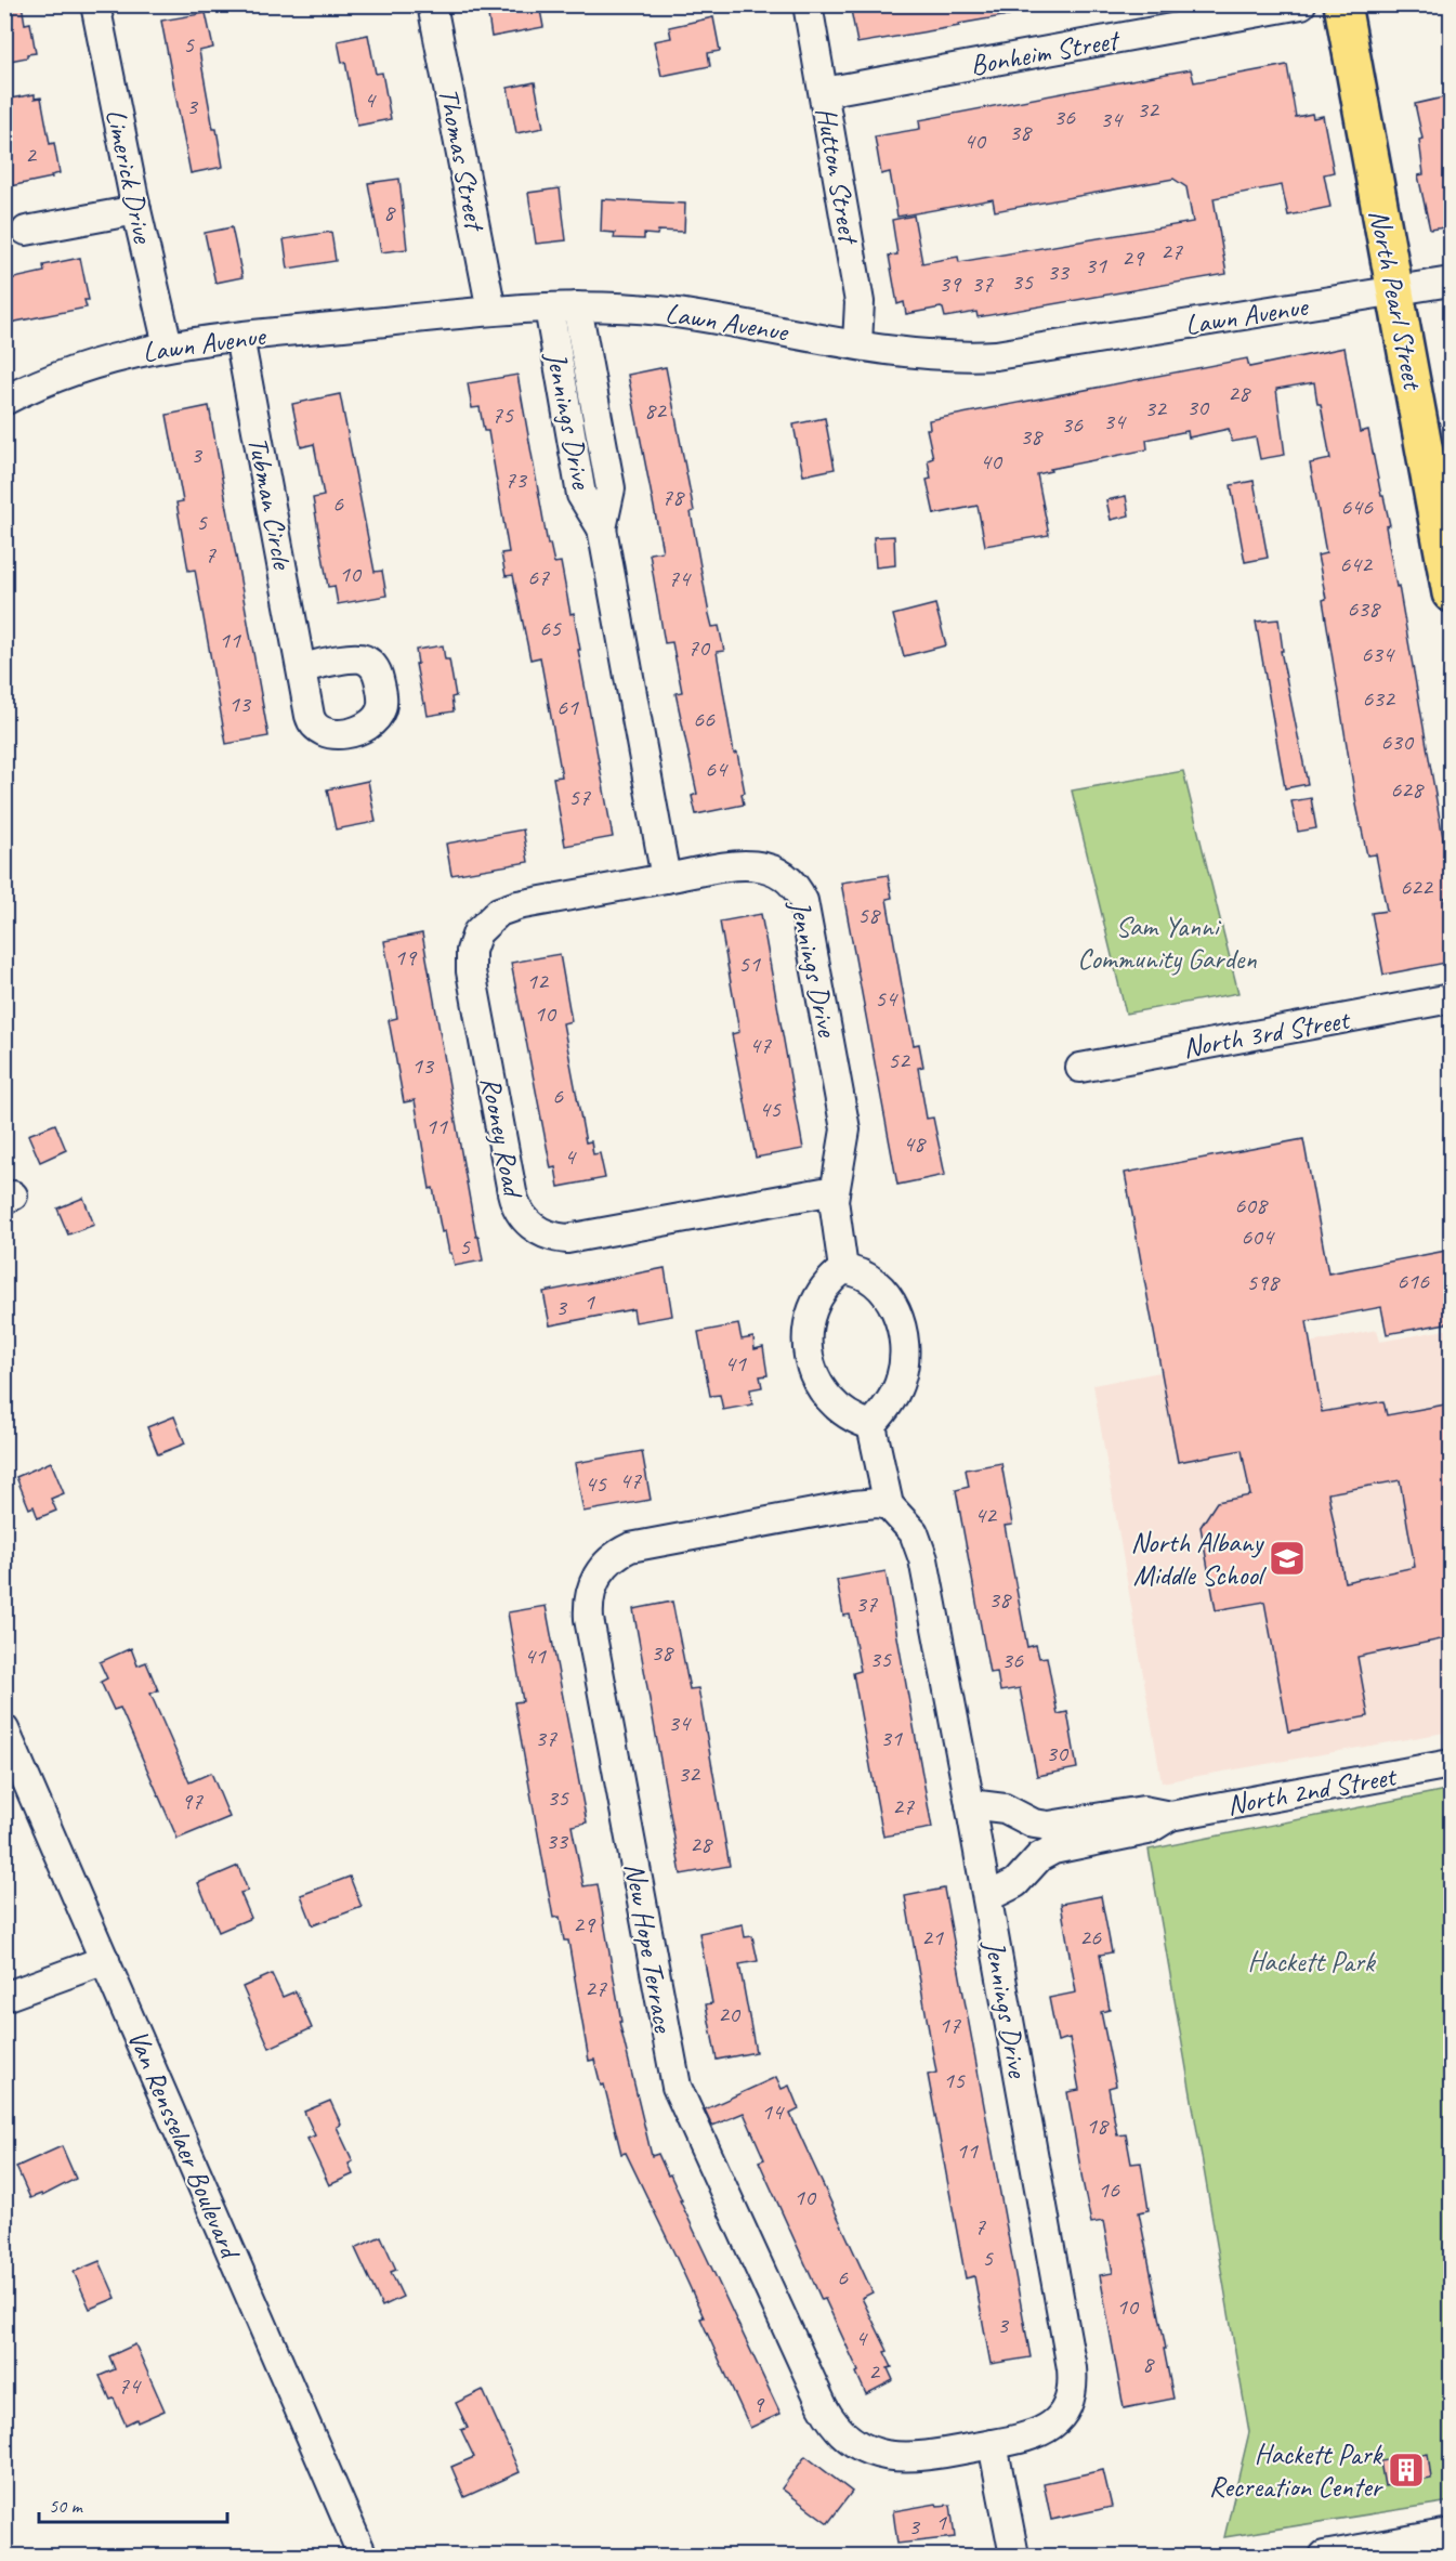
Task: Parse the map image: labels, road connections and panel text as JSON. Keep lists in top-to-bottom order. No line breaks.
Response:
{"streets":{"main road":["North Pearl Street"],"street":["Bonheim Street","Thomas Street","Hutton Street","Limerick Drive","Lawn Avenue","Jennings Drive","Tubman Circle","North 3rd Street","Rooney Road","North 2nd Street","New Hope Terrace","Van Rensselaer Boulevard"]},"crossings":[["Bonheim Street","Hutton Street"],["Thomas Street","Lawn Avenue"],["Hutton Street","Lawn Avenue"],["Limerick Drive","Lawn Avenue"],["North Pearl Street","Lawn Avenue"],["Lawn Avenue","Jennings Drive"],["Lawn Avenue","Tubman Circle"],["Jennings Drive","Rooney Road"],["Jennings Drive","North 2nd Street"],["Jennings Drive","New Hope Terrace"]],"parks":["Sam Yanni Community Garden","Hackett Park"],"places":{"school or university":["North Albany Middle School"],"building":["Hackett Park Recreation Center"]},"house_numbers":["5","4","3","32","36","34","38","40","2","8","27","29","31","33","35","39","37","28","30","32","82","75","34","36","38","3","40","73","78","6","646","5","7","642","10","67","74","638","65","11","70","634","632","13","61","66","630","64","628","57","622","58","19","51","12","54","10","47","52","13","6","45","11","48","4","608","604","5","616","598","1","3","41","47","45","42","38","37","38","41","35","36","34","37","31","30","32","35","97","27","33","28","29","21","26","27","20","17","15","14","18","11","16","10","7","5","6","10","3","4","8","2","74","9","1","3"],"scale_bar":"50 m"}
